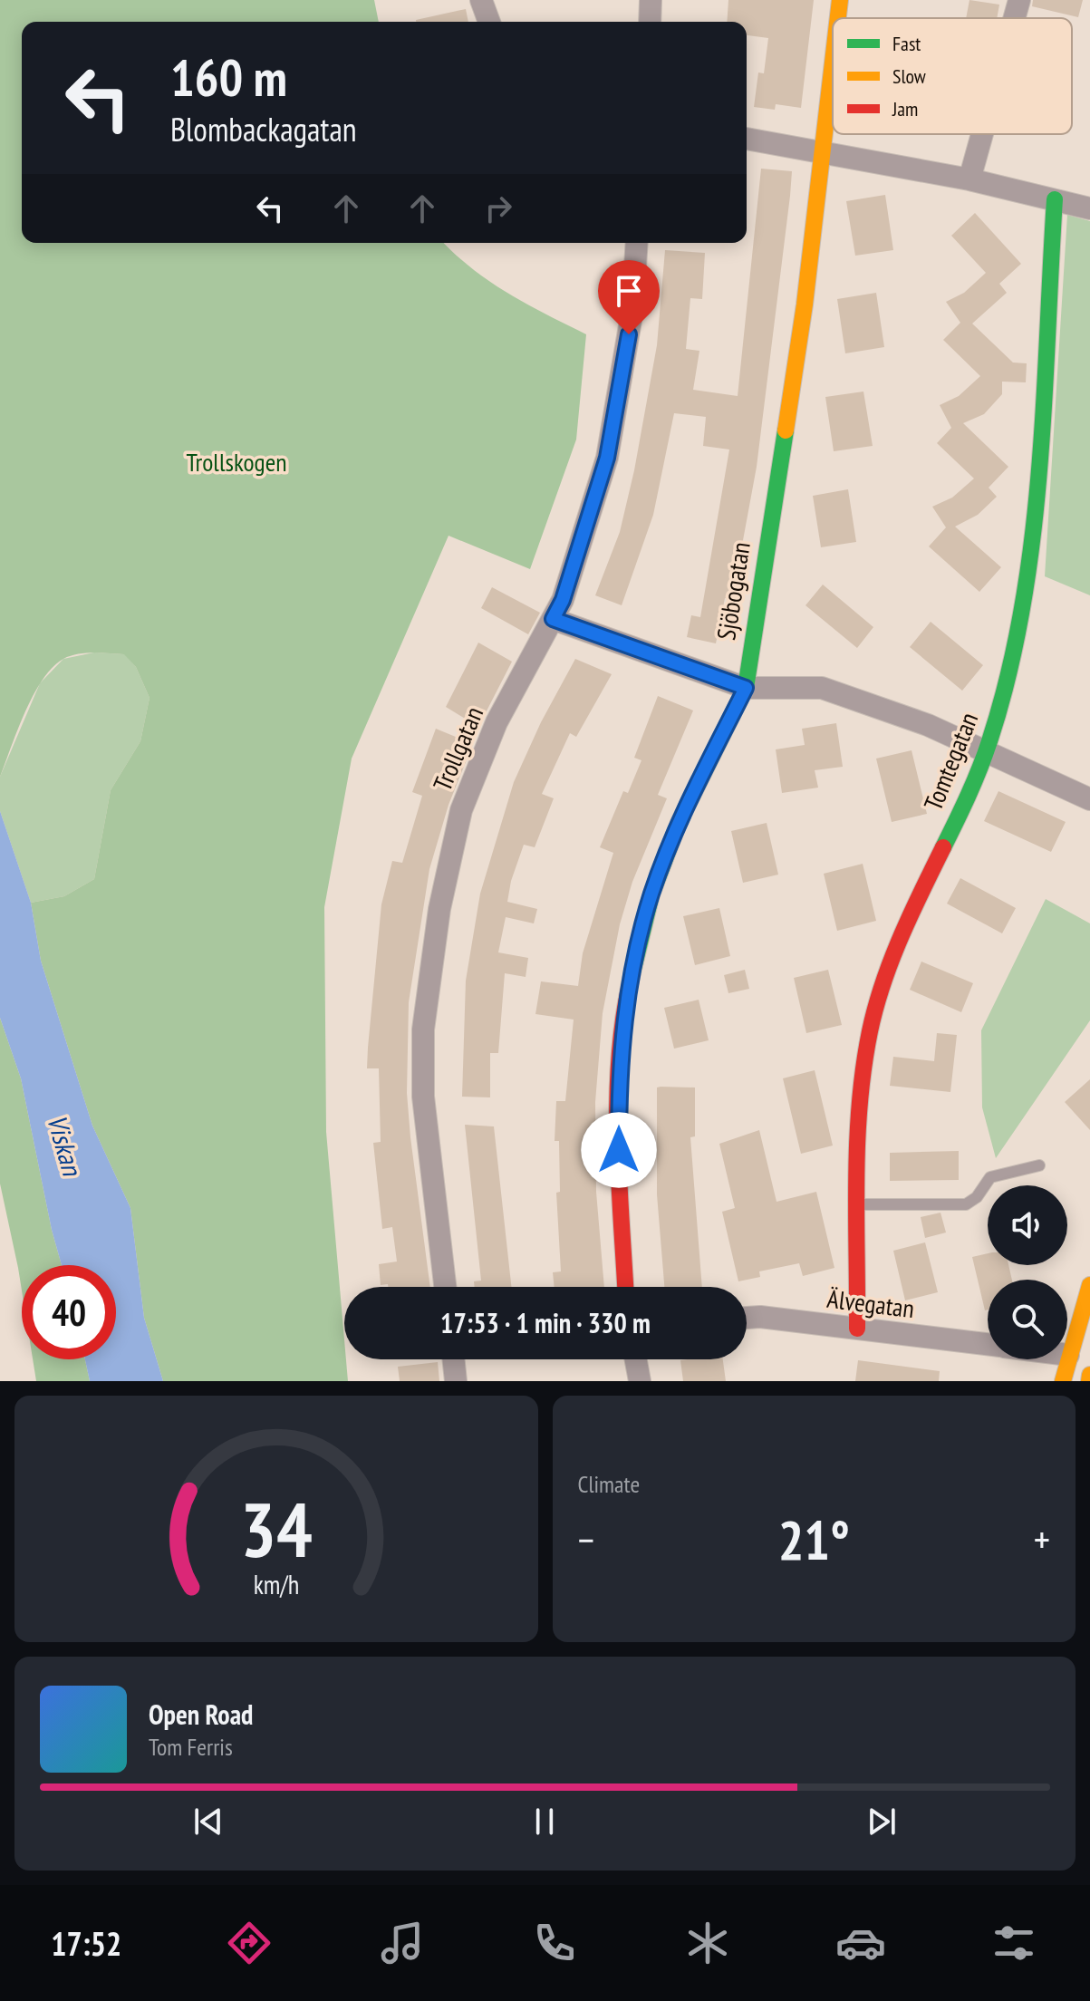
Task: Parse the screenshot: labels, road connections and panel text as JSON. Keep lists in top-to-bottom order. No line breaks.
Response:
{"streets":{"street":["Sjöbogatan","Trollgatan","Tomtegatan","Älvegatan"]},"crossings":[["Tomtegatan","Älvegatan"]],"water":["Viskan"],"parks":["Trollskogen"],"legend":["Fast","Slow","Jam"],"page":{"turn":["160 m","Blombackagatan"],"limit":"40","trip":"17:53 · 1 min · 330 m","tile":"Climate","heat":["−","21°","+"],"song":["Open Road","Tom Ferris"],"tabs":"17:52","gauge":["34","km/h"]}}
